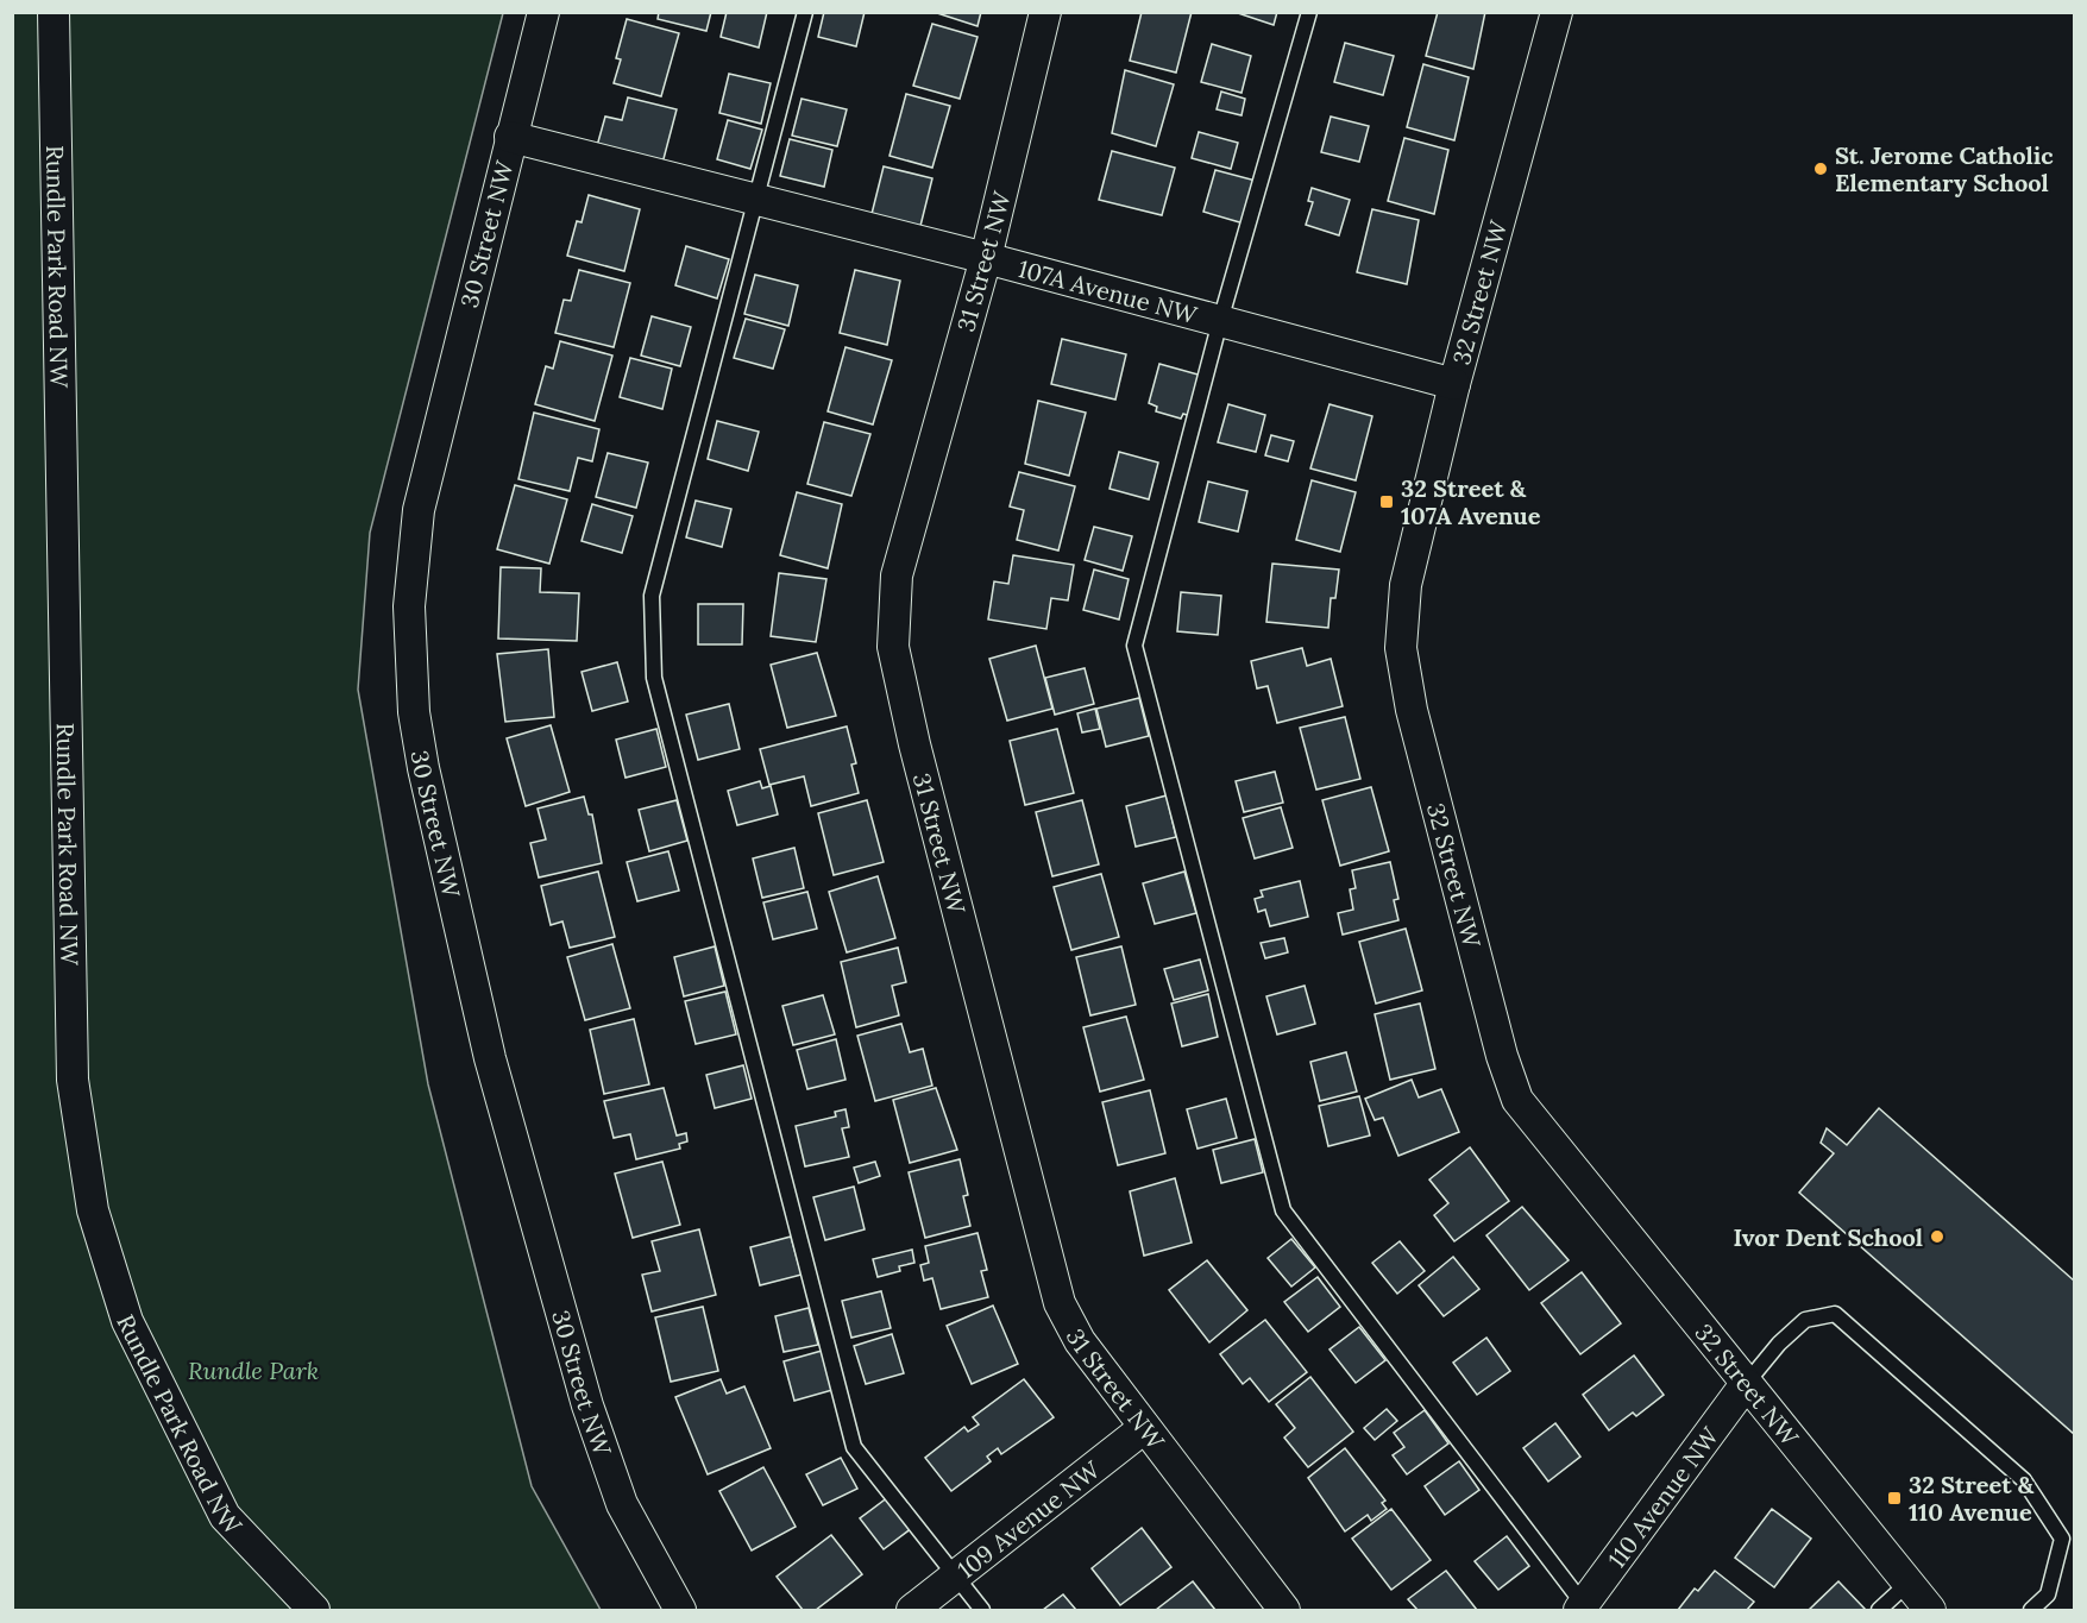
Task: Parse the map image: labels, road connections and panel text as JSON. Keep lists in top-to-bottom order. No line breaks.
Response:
{"streets":{"street":["30 Street NW","31 Street NW","Rundle Park Road NW","107A Avenue NW","32 Street NW","110 Avenue NW","109 Avenue NW"]},"crossings":[["30 Street NW","107A Avenue NW"],["31 Street NW","107A Avenue NW"],["31 Street NW","109 Avenue NW"],["107A Avenue NW","32 Street NW"],["32 Street NW","110 Avenue NW"]],"parks":["Rundle Park"],"places":{"other":["St. Jerome Catholic Elementary School","Ivor Dent School"],"transit":["32 Street & 107A Avenue","32 Street & 110 Avenue"]}}
